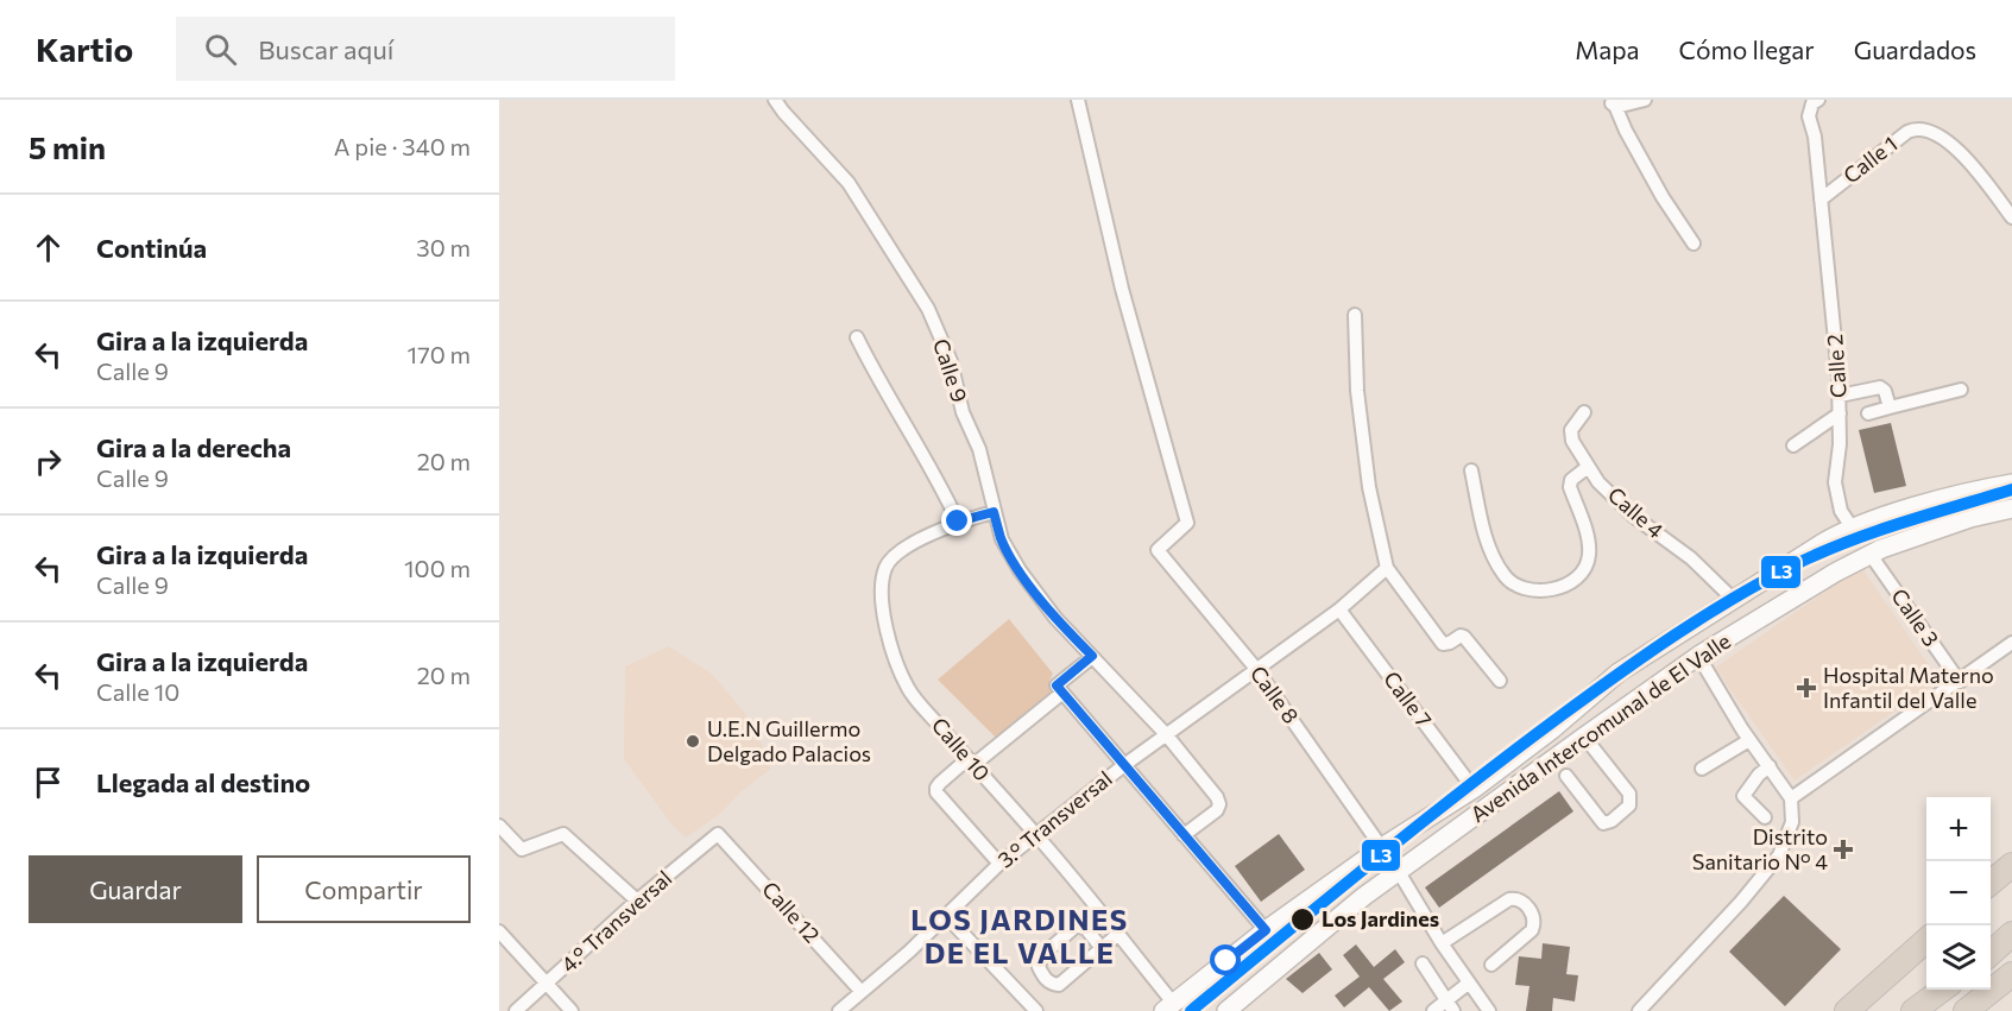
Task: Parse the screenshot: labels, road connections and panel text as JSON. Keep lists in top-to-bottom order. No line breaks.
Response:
{"streets":{"main road":["Avenida Intercomunal de El Valle"],"street":["Calle 1","Calle 2","Calle 9","Calle 4","Calle 3","Calle 8","Calle 7","Calle 10","3.° Transversal","Calle 12","4.° Transversal"]},"crossings":[["Calle 1","Calle 2"],["Calle 2","Avenida Intercomunal de El Valle"],["Calle 9","Calle 10"],["Calle 9","3.° Transversal"],["Calle 4","Avenida Intercomunal de El Valle"],["Calle 3","Avenida Intercomunal de El Valle"],["Calle 8","Avenida Intercomunal de El Valle"],["Calle 8","3.° Transversal"],["Calle 7","Avenida Intercomunal de El Valle"],["Calle 7","3.° Transversal"],["Avenida Intercomunal de El Valle","Calle 10"],["Calle 10","3.° Transversal"],["3.° Transversal","Calle 12"],["Calle 12","4.° Transversal"]],"districts":["LOS JARDINES DE EL VALLE"],"places":{"health":["Hospital Materno Infantil del Valle","Distrito Sanitario N° 4"],"other":["U.E.N Guillermo Delgado Palacios","Los Jardines"]},"lines":["transit line L3"],"page":{"header":"Kartio","search":"Buscar aquí","nav":["Mapa","Cómo llegar","Guardados"],"heading":["5 min","A pie · 340 m"],"list":[["Continúa","30 m"],["Gira a la izquierda","Calle 9","170 m"],["Gira a la derecha","Calle 9","20 m"],["Gira a la izquierda","Calle 9","100 m"],["Gira a la izquierda","Calle 10","20 m"],"Llegada al destino"],"map_buttons":["+","−"],"buttons":["Guardar","Compartir"]}}
